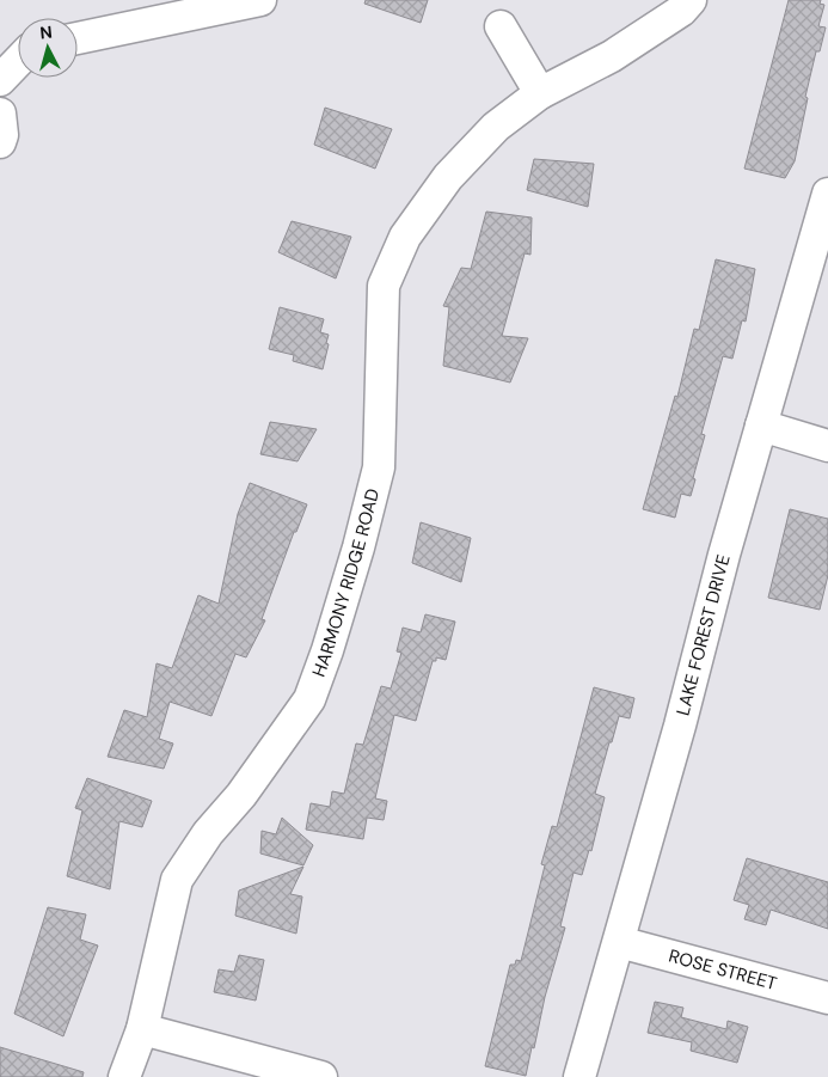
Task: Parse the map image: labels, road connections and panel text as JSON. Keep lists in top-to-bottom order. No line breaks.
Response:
{"streets":{"street":["HARMONY RIDGE ROAD","LAKE FOREST DRIVE","ROSE STREET"]},"crossings":[["LAKE FOREST DRIVE","ROSE STREET"]],"north":"top"}
